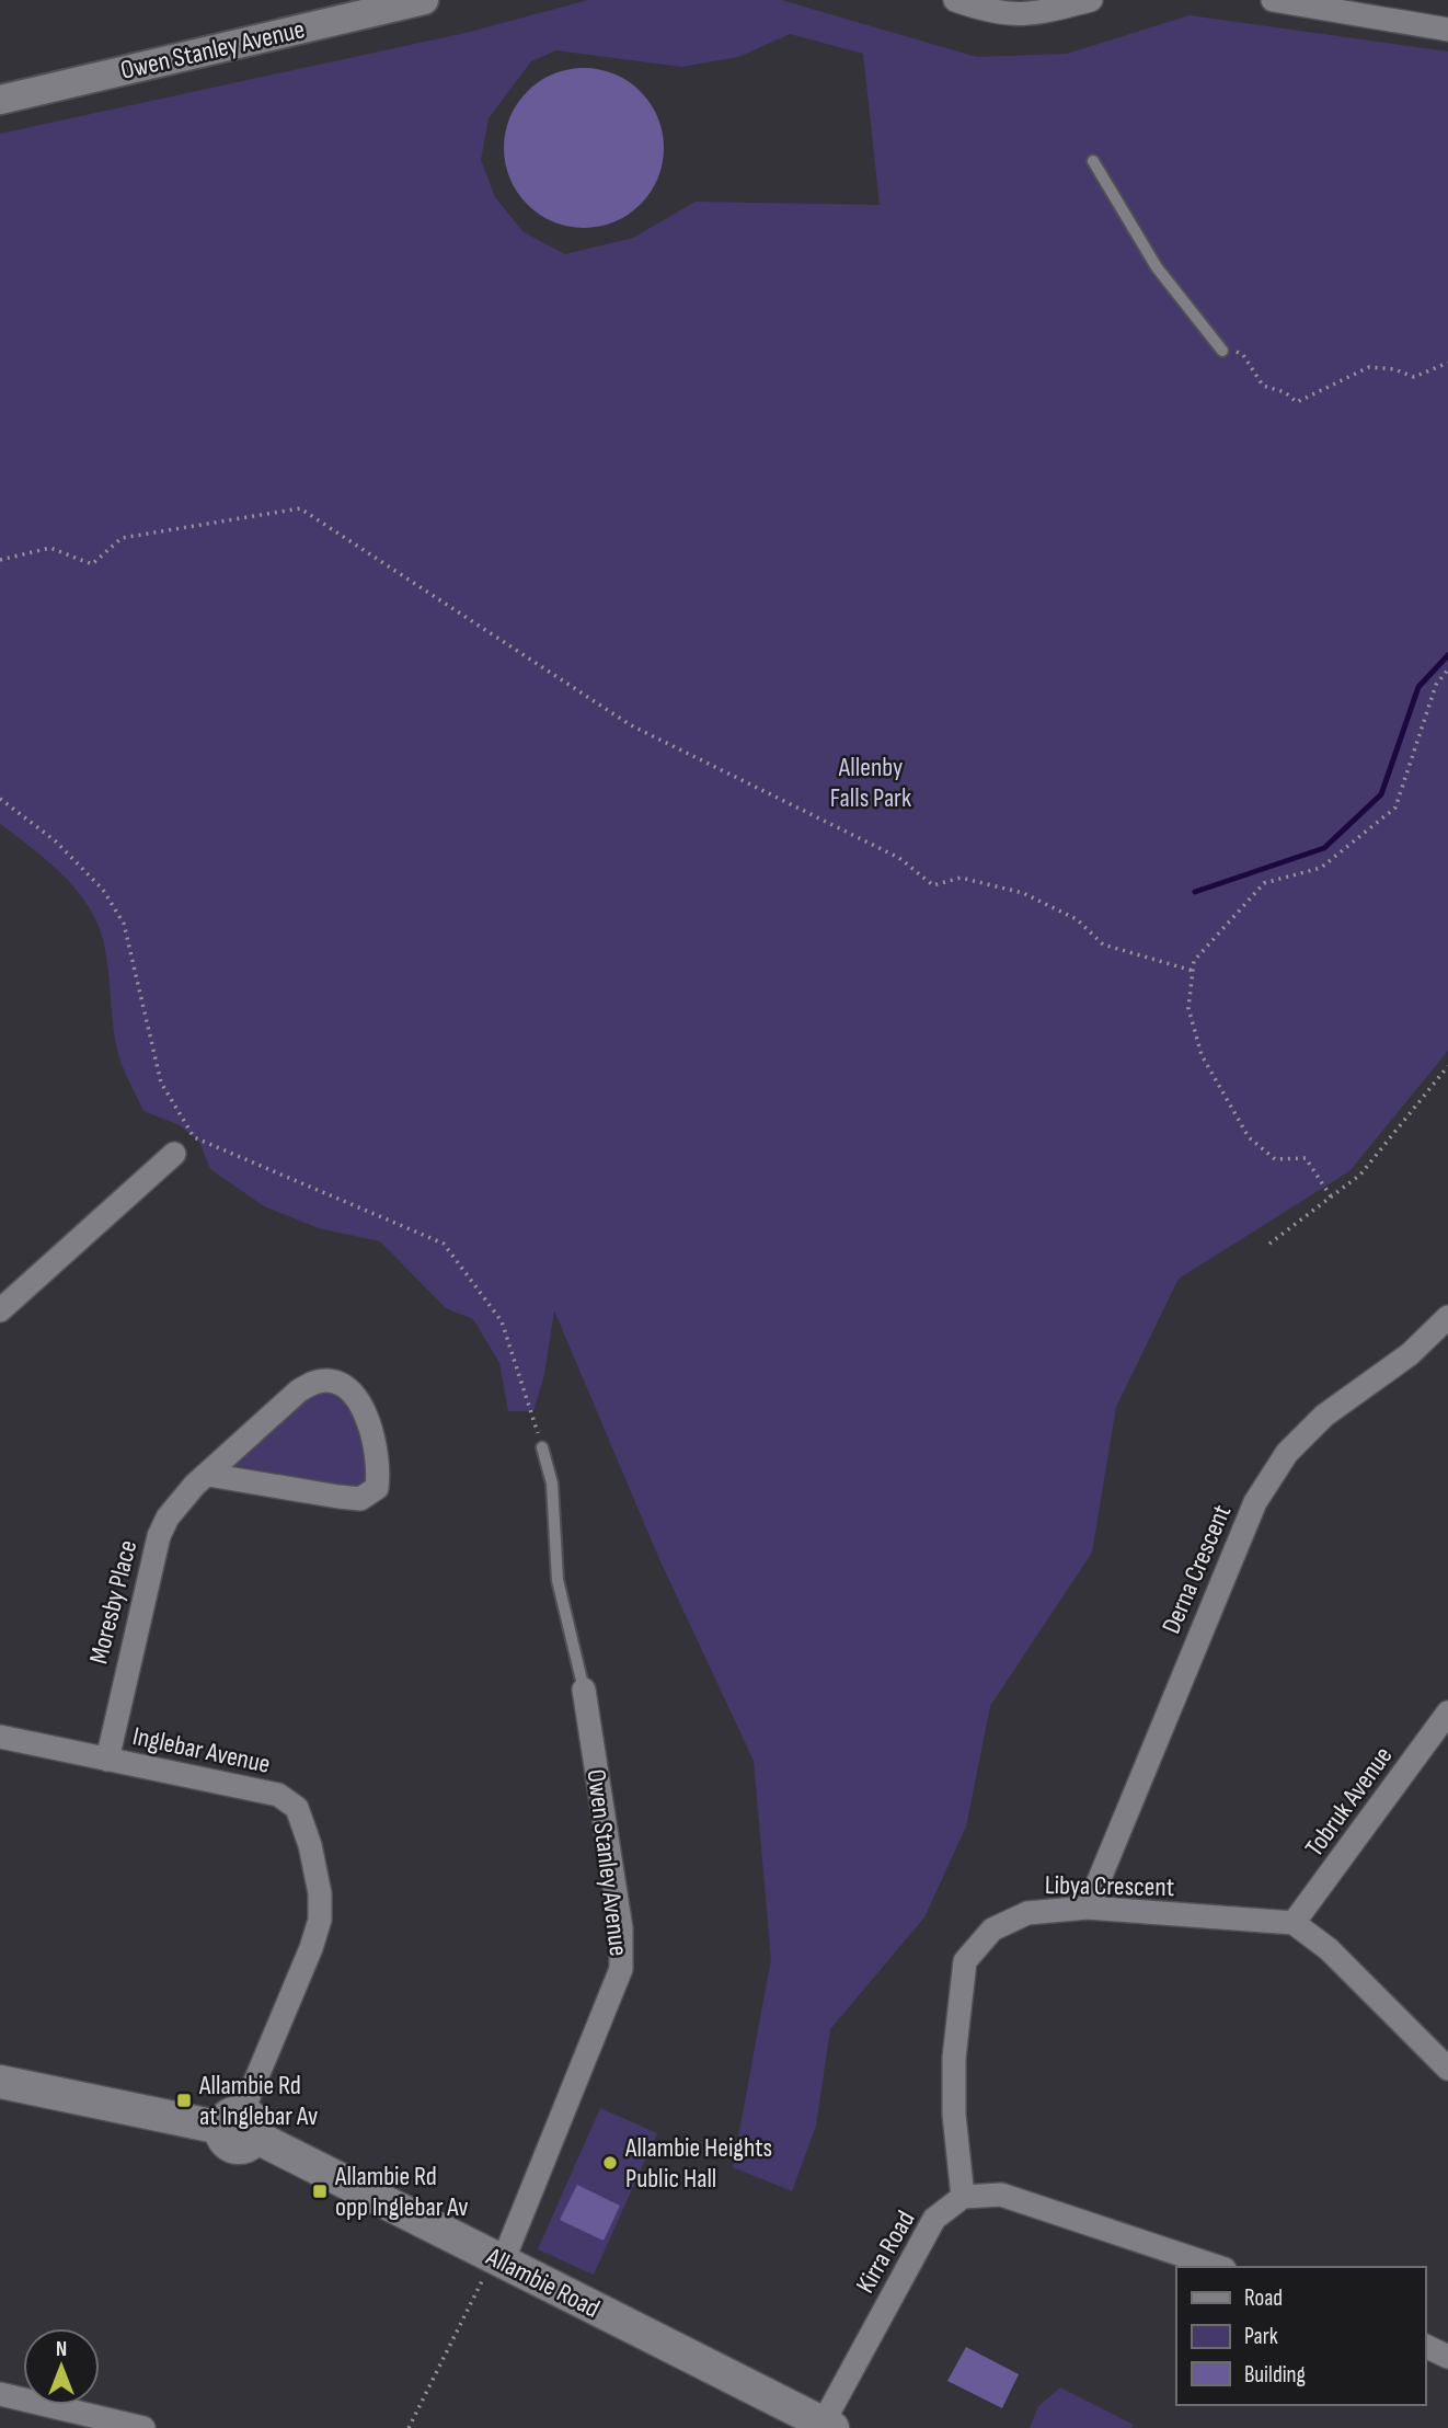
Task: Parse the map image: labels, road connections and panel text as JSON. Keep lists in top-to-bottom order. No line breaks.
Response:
{"streets":{"main road":["Allambie Road"],"street":["Owen Stanley Avenue","Derna Crescent","Moresby Place","Inglebar Avenue","Tobruk Avenue","Libya Crescent","Kirra Road"]},"crossings":[["Owen Stanley Avenue","Allambie Road"],["Derna Crescent","Libya Crescent"],["Moresby Place","Inglebar Avenue"],["Inglebar Avenue","Allambie Road"],["Tobruk Avenue","Libya Crescent"],["Libya Crescent","Kirra Road"],["Kirra Road","Allambie Road"]],"parks":["Allenby Falls Park"],"places":{"transit":["Allambie Rd at Inglebar Av","Allambie Rd opp Inglebar Av"],"other":["Allambie Heights Public Hall"]},"legend":["Road","Park","Building"],"north":"top"}
